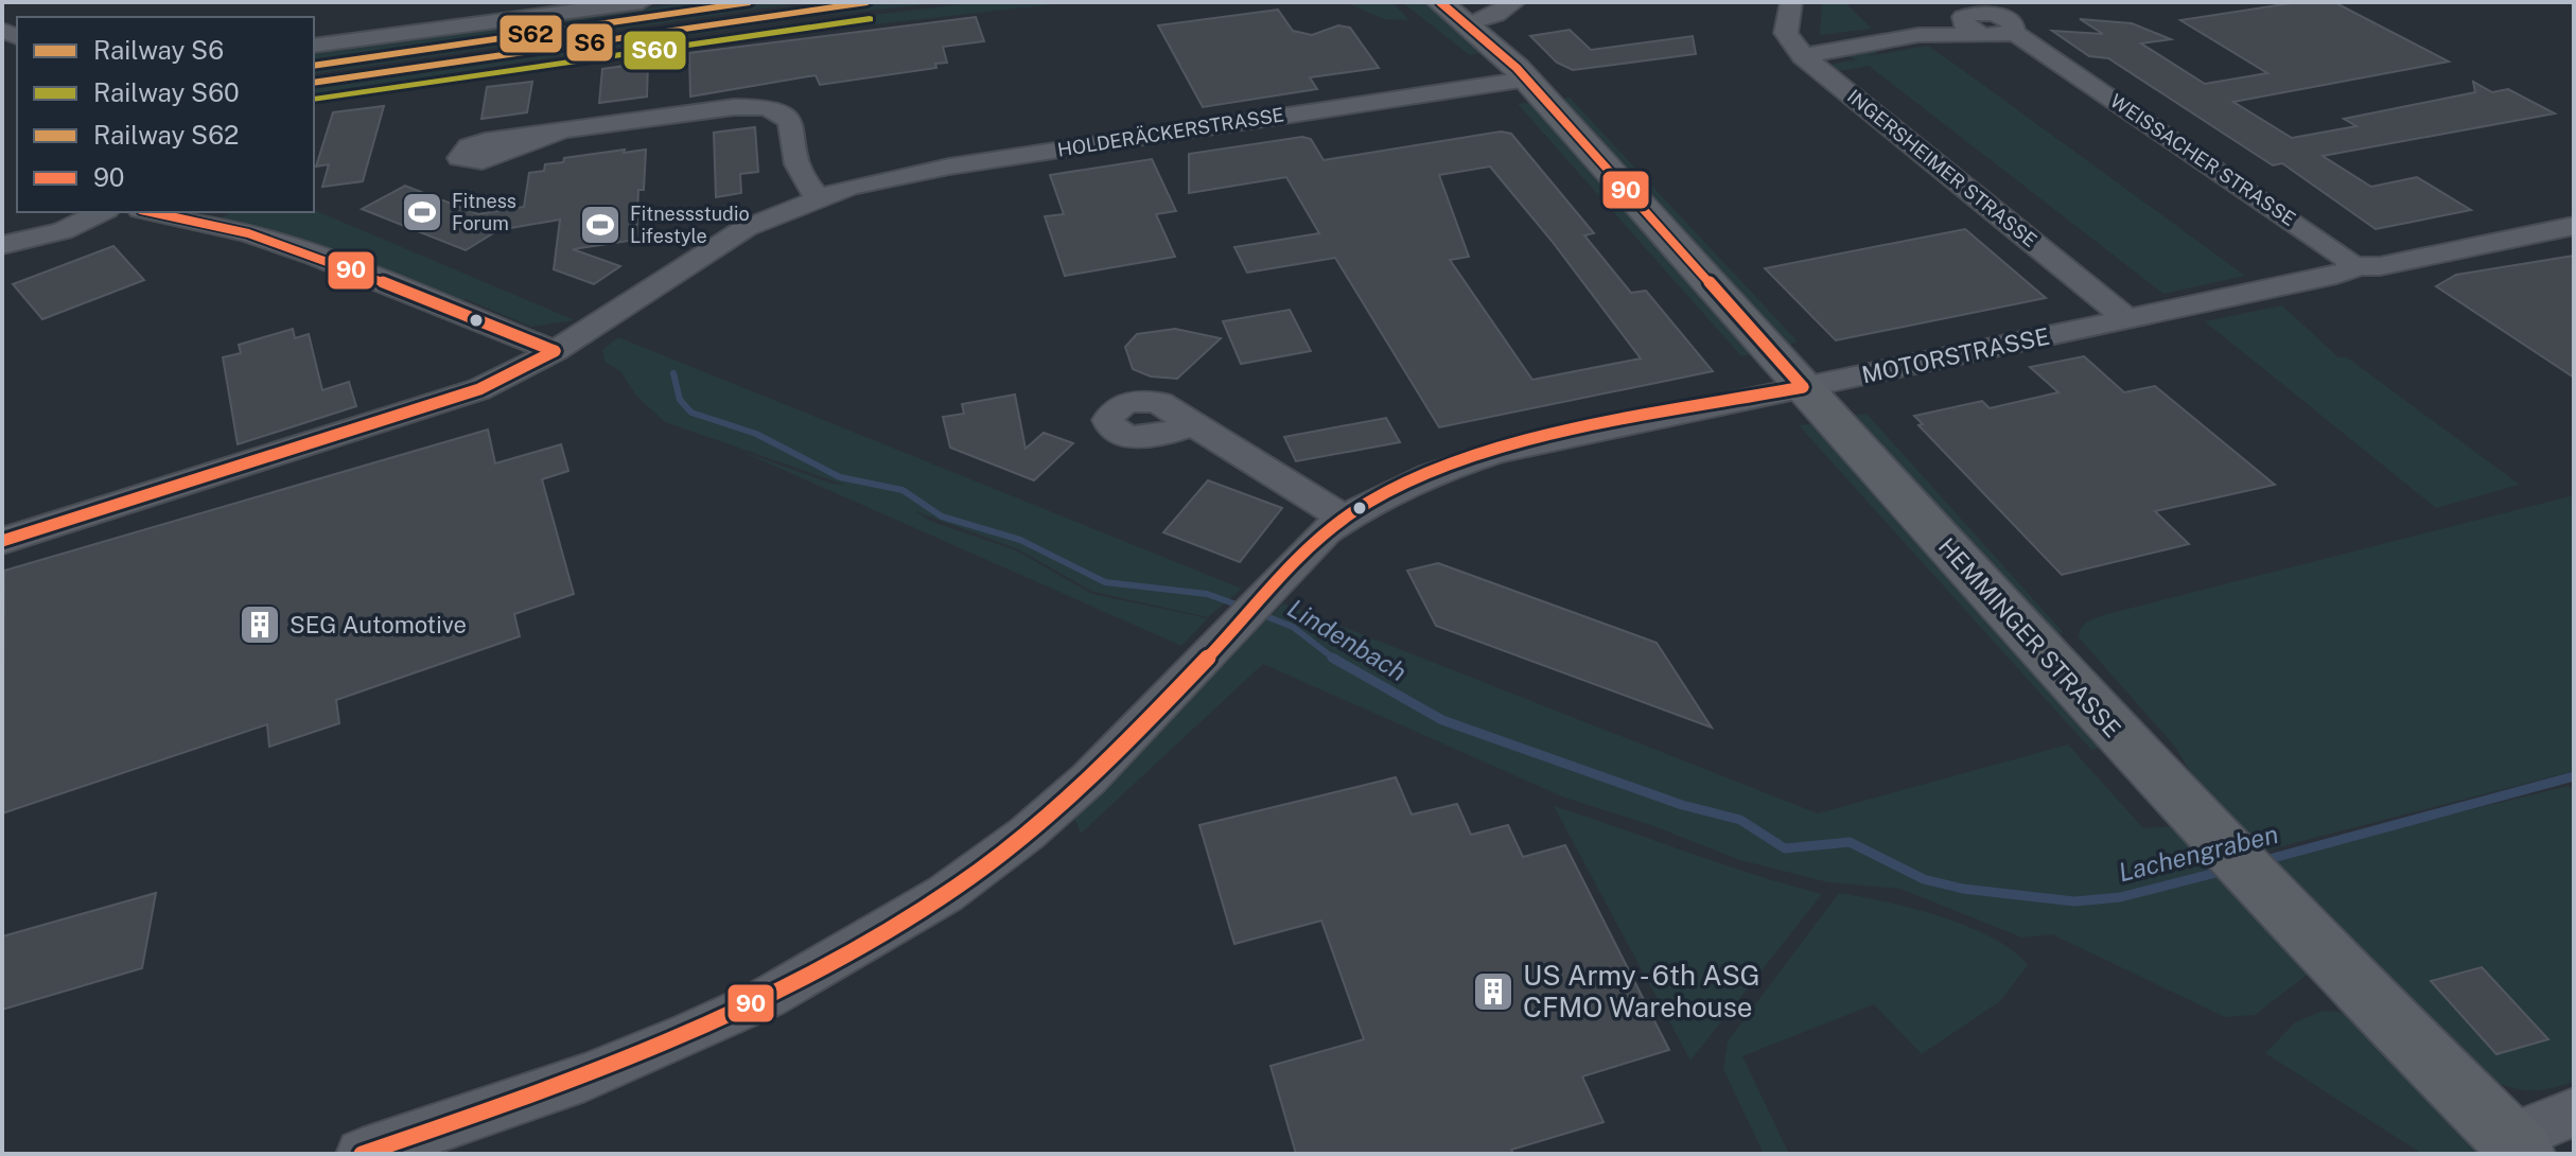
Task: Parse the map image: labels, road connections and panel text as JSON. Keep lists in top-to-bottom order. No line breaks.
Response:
{"streets":{"main road":["HEMMINGER STRASSE"],"street":["HOLDERÄCKERSTRASSE","WEISSACHER STRASSE","INGERSHEIMER STRASSE","MOTORSTRASSE"]},"crossings":[["HOLDERÄCKERSTRASSE","HEMMINGER STRASSE"],["WEISSACHER STRASSE","MOTORSTRASSE"],["INGERSHEIMER STRASSE","MOTORSTRASSE"],["MOTORSTRASSE","HEMMINGER STRASSE"]],"water":["Lindenbach","Lachengraben"],"places":{"sports":["Fitness Forum","Fitnessstudio Lifestyle"],"building":["SEG Automotive","US Army - 6th ASG CFMO Warehouse"]},"lines":["rail line S6","rail line S62","transit line 90","rail line S60"],"legend":["Railway S6","Railway S60","Railway S62","90"]}
